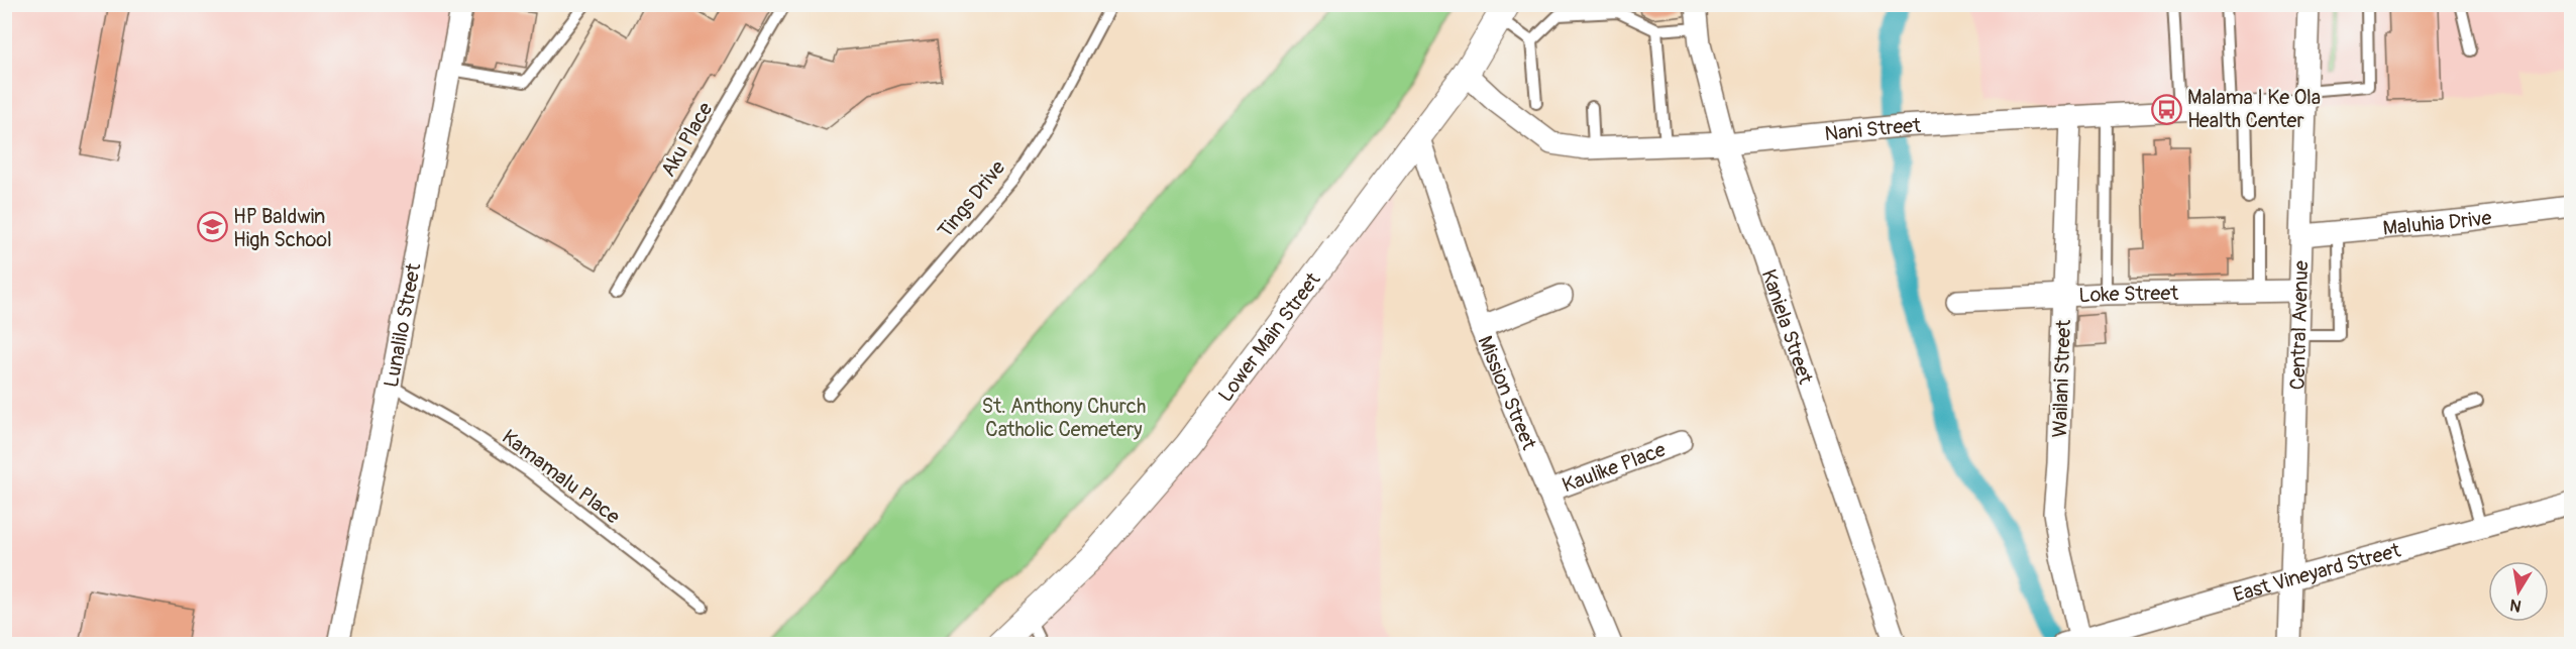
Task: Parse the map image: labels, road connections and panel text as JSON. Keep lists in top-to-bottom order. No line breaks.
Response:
{"streets":{"street":["Nani Street","Maluhia Drive","Loke Street","Central Avenue","Lunalilo Street","Kaniela Street","Lower Main Street","Wailani Street","Mission Street","Kaulike Place","East Vineyard Street"],"lane":["Aku Place","Tings Drive","Kamamalu Place"]},"crossings":[["Nani Street","Central Avenue"],["Nani Street","Kaniela Street"],["Nani Street","Lower Main Street"],["Nani Street","Wailani Street"],["Maluhia Drive","Central Avenue"],["Loke Street","Central Avenue"],["Loke Street","Wailani Street"],["Central Avenue","East Vineyard Street"],["Lunalilo Street","Kamamalu Place"],["Lower Main Street","Mission Street"],["Wailani Street","East Vineyard Street"],["Mission Street","Kaulike Place"]],"parks":["St. Anthony Church Catholic Cemetery"],"places":{"bus stop":["Malama I Ke Ola Health Center"],"school or university":["HP Baldwin High School"]},"north":"bottom"}
